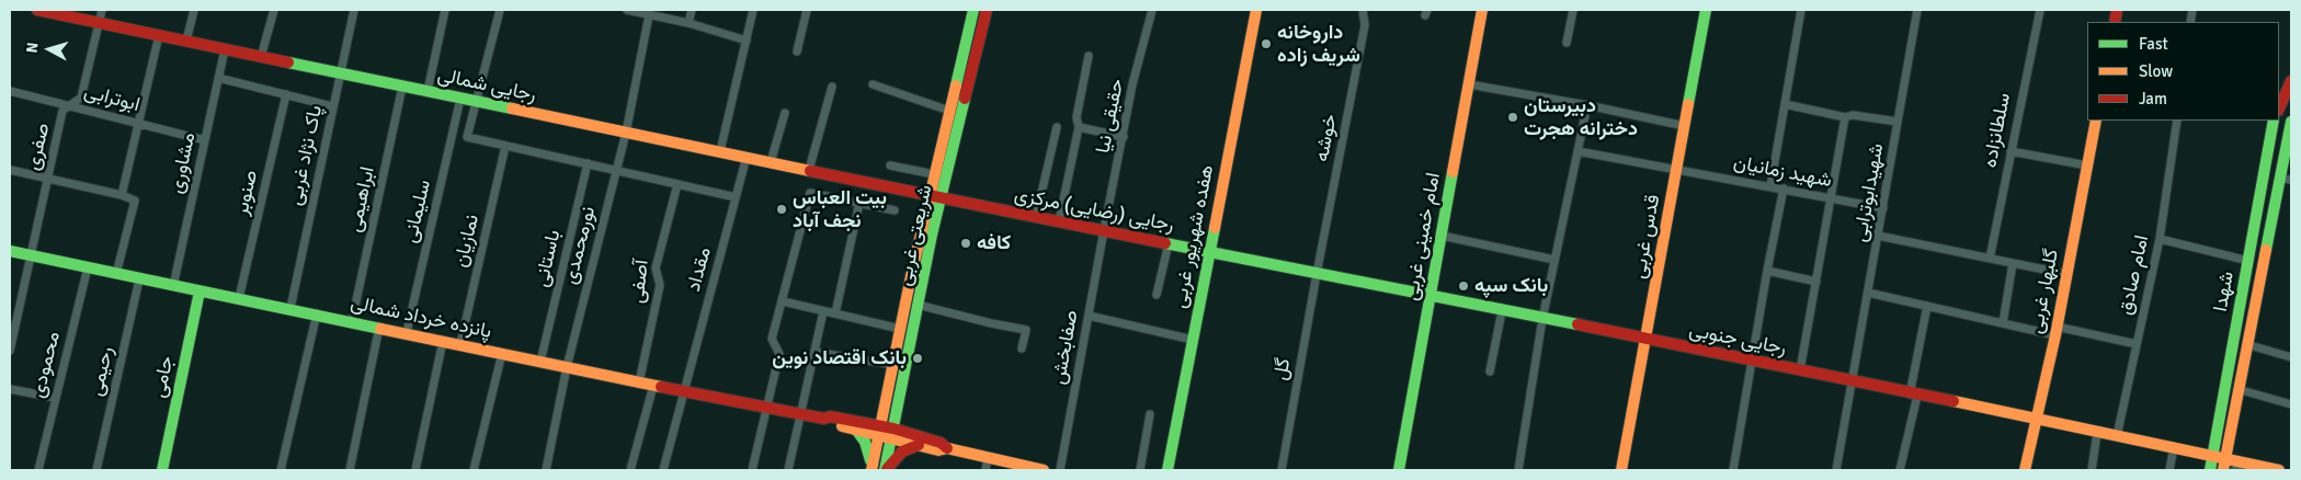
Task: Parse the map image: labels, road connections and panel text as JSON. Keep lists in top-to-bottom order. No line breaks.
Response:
{"streets":{"street":["رجایی شمالی","ابوترابی","حقیقی نیا","سلطانزاده","خوشه","صفری","پاک نژاد غربی","مشاوری","شهید زمانیان","صنوبر","شهیدابوترابی","ابراهیمی","رجایی (رضایی) مرکزی","سلیمانی","شریعتی غربی","هفده شهریور غربی","امام خمینی غربی","قدس غربی","نمازیان","نورمحمدی","باستانی","مقداد","امام صادق","آصفی","گلبهار غربی","شهدا","پانزده خرداد شمالی","رجایی جنوبی","صفابخش","محمودی","گل","رحیمی","جامی"]},"crossings":[["رجایی شمالی","صفری"],["رجایی شمالی","پاک نژاد غربی"],["رجایی شمالی","مشاوری"],["رجایی شمالی","ابراهیمی"],["رجایی شمالی","رجایی (رضایی) مرکزی"],["رجایی شمالی","سلیمانی"],["رجایی شمالی","شریعتی غربی"],["رجایی شمالی","نورمحمدی"],["رجایی شمالی","مقداد"],["ابوترابی","صفری"],["ابوترابی","مشاوری"],["حقیقی نیا","رجایی (رضایی) مرکزی"],["حقیقی نیا","صفابخش"],["خوشه","رجایی (رضایی) مرکزی"],["خوشه","گل"],["صفری","پانزده خرداد شمالی"],["پاک نژاد غربی","پانزده خرداد شمالی"],["مشاوری","پانزده خرداد شمالی"],["شهید زمانیان","شهیدابوترابی"],["شهید زمانیان","قدس غربی"],["صنوبر","پانزده خرداد شمالی"],["شهیدابوترابی","رجایی جنوبی"],["ابراهیمی","پانزده خرداد شمالی"],["رجایی (رضایی) مرکزی","شریعتی غربی"],["رجایی (رضایی) مرکزی","هفده شهریور غربی"],["رجایی (رضایی) مرکزی","امام خمینی غربی"],["رجایی (رضایی) مرکزی","رجایی جنوبی"],["رجایی (رضایی) مرکزی","صفابخش"],["رجایی (رضایی) مرکزی","گل"],["سلیمانی","پانزده خرداد شمالی"],["شریعتی غربی","پانزده خرداد شمالی"],["امام خمینی غربی","رجایی جنوبی"],["قدس غربی","رجایی جنوبی"],["نمازیان","پانزده خرداد شمالی"],["نورمحمدی","پانزده خرداد شمالی"],["باستانی","پانزده خرداد شمالی"],["مقداد","پانزده خرداد شمالی"],["امام صادق","رجایی جنوبی"],["آصفی","پانزده خرداد شمالی"],["گلبهار غربی","رجایی جنوبی"],["شهدا","رجایی جنوبی"],["پانزده خرداد شمالی","محمودی"],["پانزده خرداد شمالی","رحیمی"],["پانزده خرداد شمالی","جامی"]],"places":["داروخانه شریف زاده","دبیرستان دخترانه هجرت","بیت العباس نجف آباد","کافه","بانک سپه","بانک اقتصاد نوین"],"legend":["Fast","Slow","Jam"],"north":"left"}
